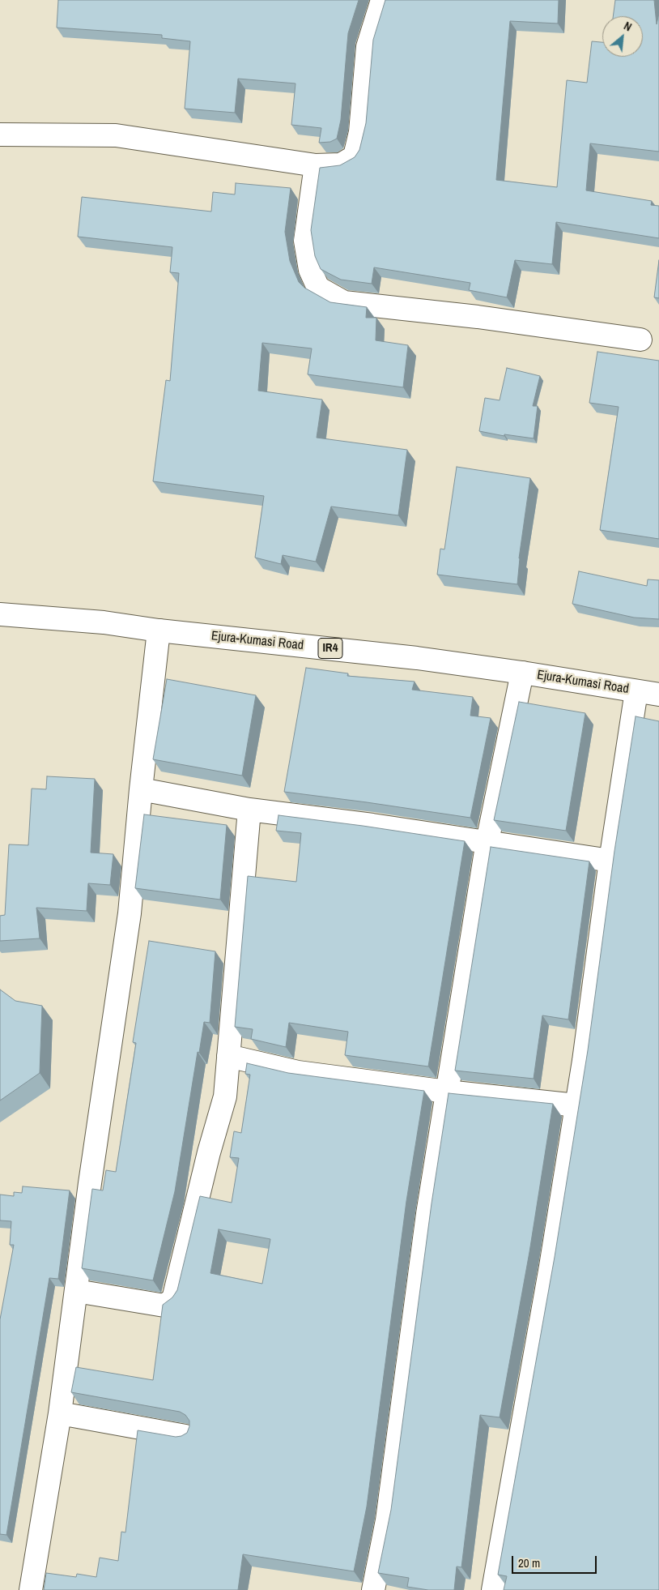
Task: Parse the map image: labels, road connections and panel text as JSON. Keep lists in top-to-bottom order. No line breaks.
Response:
{"streets":{"street":["Ejura-Kumasi Road","IR4"]},"scale_bar":"20 m","north":"top right"}
